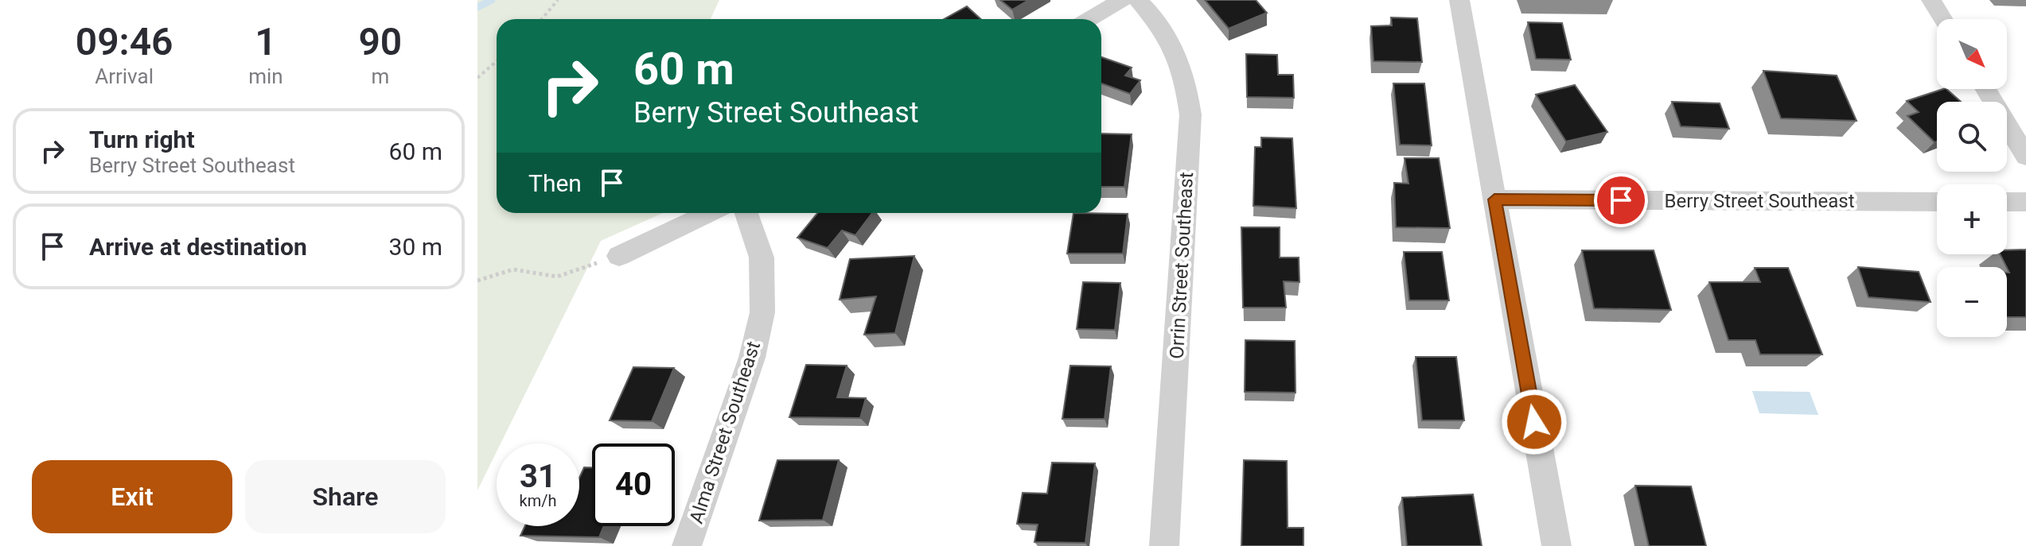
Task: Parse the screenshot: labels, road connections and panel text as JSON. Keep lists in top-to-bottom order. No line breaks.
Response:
{"streets":{"street":["Berry Street Southeast","Orrin Street Southeast","Alma Street Southeast"]},"north":"bottom right","page":{"eta":["09:46","Arrival","1","min","90","m"],"map_buttons":["+","−"],"turn":["60 m","Berry Street Southeast"],"list":[{"name":"Turn right","note":"Berry Street Southeast","value":"60 m"},{"name":"Arrive at destination","value":"30 m"}],"then":"Then","speed":"31 km/h","limit":"40","buttons":["Exit","Share"]}}
